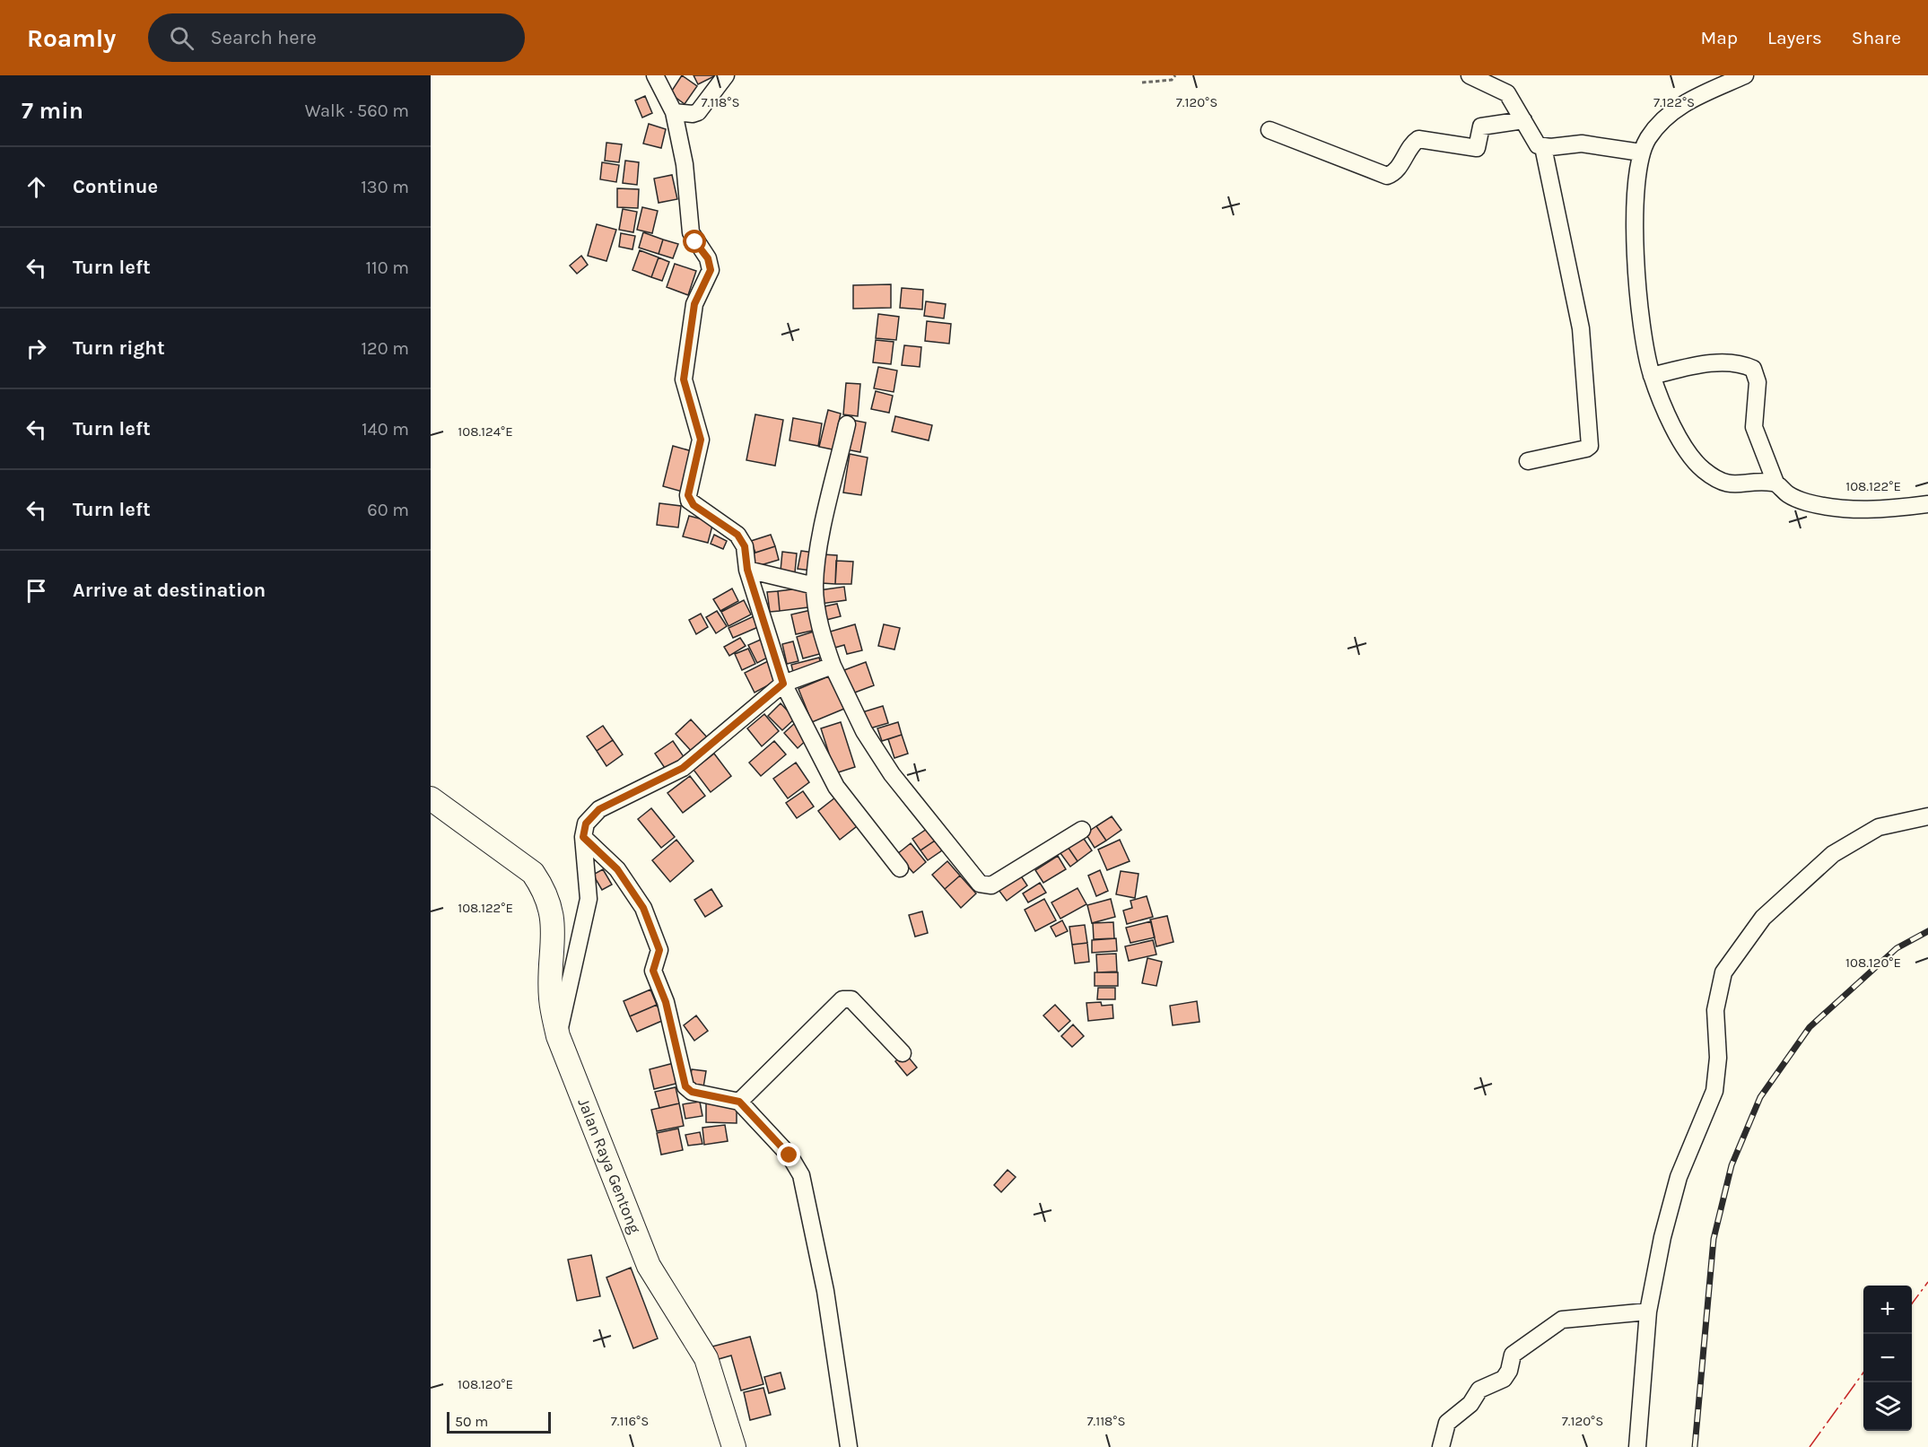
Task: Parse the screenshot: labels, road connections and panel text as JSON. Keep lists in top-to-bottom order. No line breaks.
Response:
{"streets":{"highway":["Jalan Raya Gentong"]},"scale_bar":"50 m","page":{"header":"Roamly","search":"Search here","nav":["Map","Layers","Share"],"heading":["7 min","Walk · 560 m"],"list":[["Continue","130 m"],["Turn left","110 m"],["Turn right","120 m"],["Turn left","140 m"],["Turn left","60 m"],"Arrive at destination"],"map_buttons":["+","−"],"scale":"50 m"},"coordinates":["7.118°S","7.120°S","7.122°S","108.124°E","108.122°E","108.120°E","7.116°S"]}
